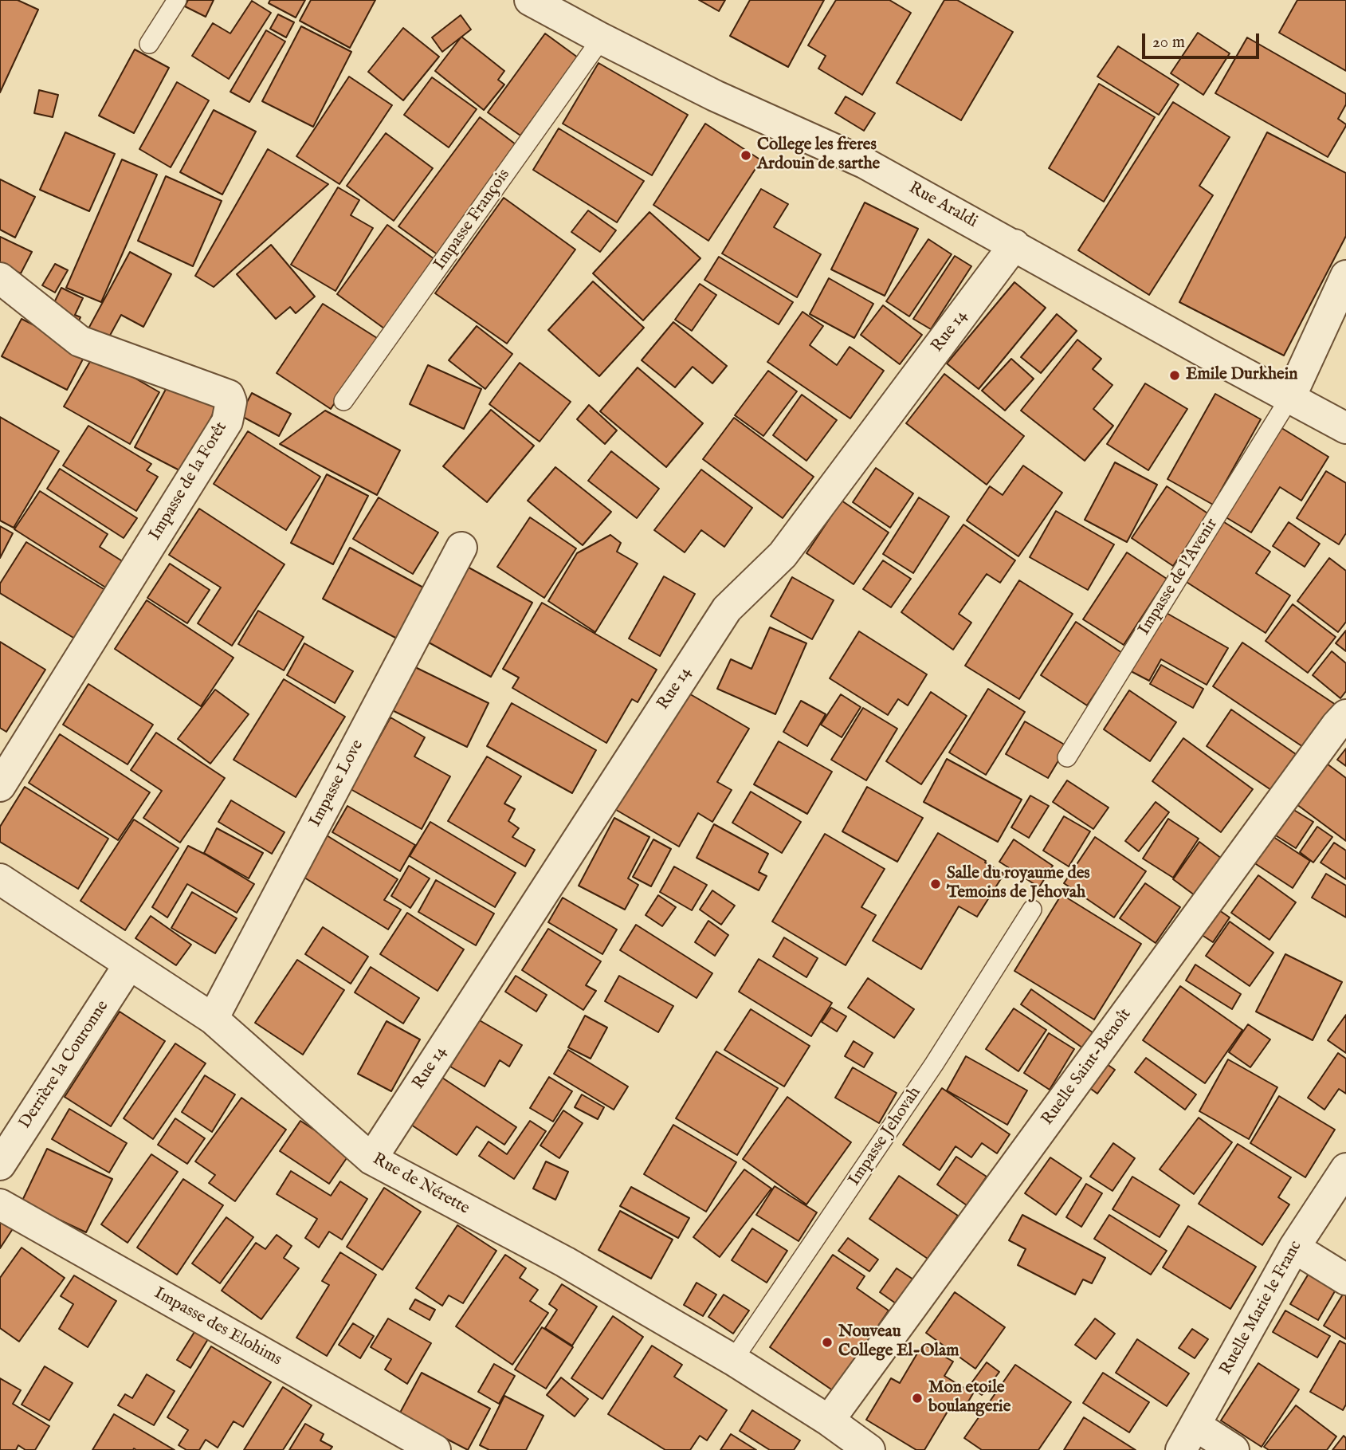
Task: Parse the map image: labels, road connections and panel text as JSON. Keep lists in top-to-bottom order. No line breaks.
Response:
{"streets":{"street":["Rue Araldi","Rue 14","Impasse de la Forêt","Impasse Love","Derrière la Couronne","Ruelle Saint-Benoît","Rue de Nérette","Ruelle Marie le Franc","Impasse des Elohims"],"lane":["Impasse François","Impasse de l'Avenir","Impasse Jehovah"]},"crossings":[["Rue Araldi","Impasse François"],["Rue Araldi","Rue 14"],["Rue Araldi","Impasse de l'Avenir"],["Rue 14","Rue de Nérette"],["Impasse Love","Rue de Nérette"],["Derrière la Couronne","Rue de Nérette"],["Ruelle Saint-Benoît","Rue de Nérette"],["Impasse Jehovah","Rue de Nérette"]],"places":["College les freres Ardouin de sarthe","Emile Durkhein","Salle du royaume des Temoins de Jehovah","Nouveau College El-Olam","Mon etoile boulangerie"],"scale_bar":"20 m"}
